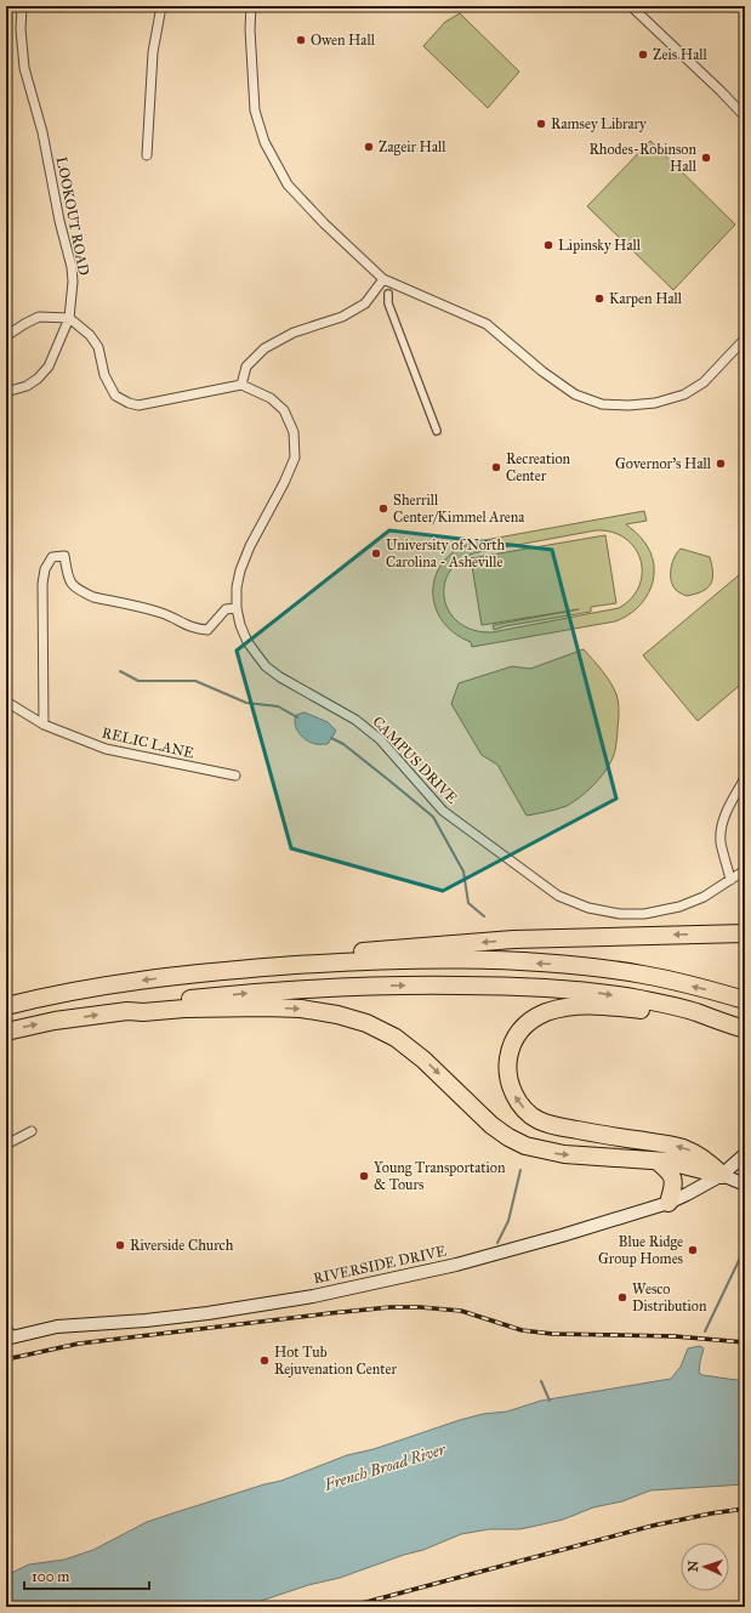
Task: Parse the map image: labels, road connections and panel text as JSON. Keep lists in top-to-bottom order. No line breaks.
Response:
{"streets":{"main road":["RIVERSIDE DRIVE"],"street":["LOOKOUT ROAD","RELIC LANE","CAMPUS DRIVE"]},"water":["French Broad River"],"places":["Owen Hall","Zeis Hall","Ramsey Library","Zageir Hall","Rhodes-Robinson Hall","Lipinsky Hall","Karpen Hall","Governor's Hall","Recreation Center","Sherrill Center/Kimmel Arena","University of North Carolina - Asheville","Young Transportation & Tours","Riverside Church","Blue Ridge Group Homes","Wesco Distribution","Hot Tub Rejuvenation Center"],"scale_bar":"100 m","north":"left"}
